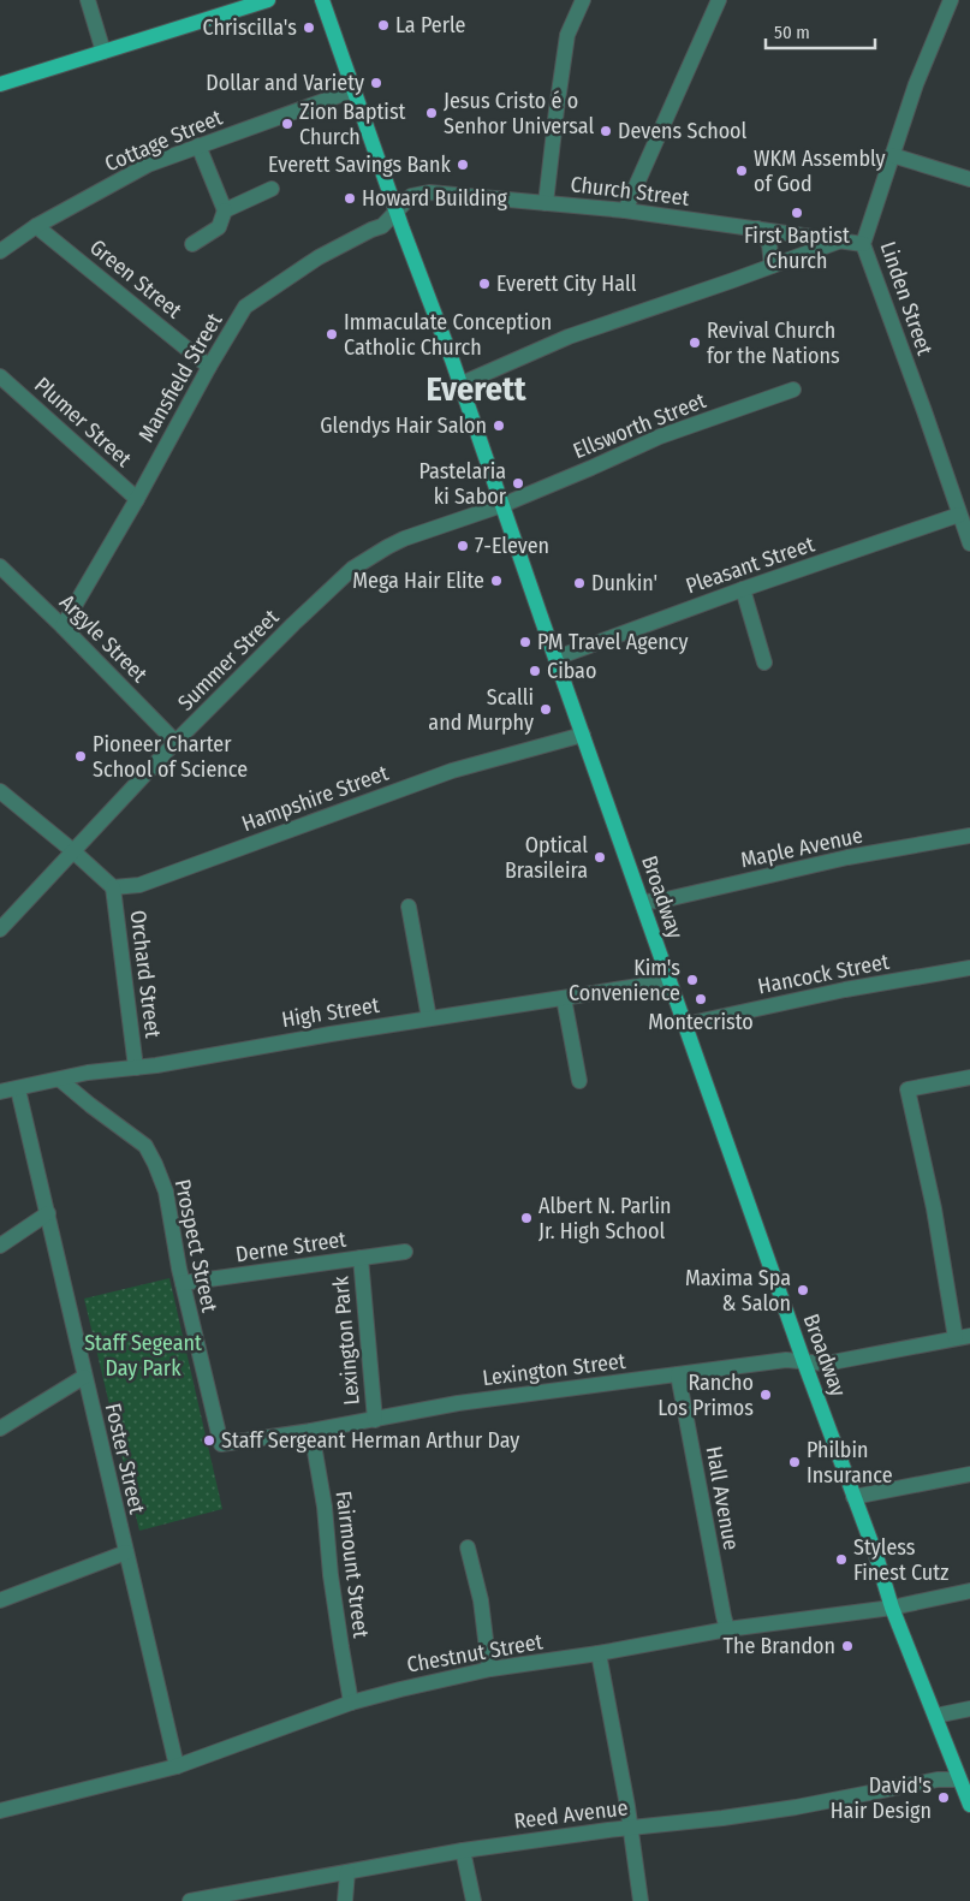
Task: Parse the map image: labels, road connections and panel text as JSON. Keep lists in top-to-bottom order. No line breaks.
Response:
{"streets":{"main road":["Broadway"],"street":["Cottage Street","Church Street","Green Street","Linden Street","Mansfield Street","Plumer Street","Ellsworth Street","Pleasant Street","Argyle Street","Summer Street","Hampshire Street","Maple Avenue","Orchard Street","Hancock Street","High Street","Prospect Street","Derne Street","Lexington Park","Lexington Street","Foster Street","Hall Avenue","Fairmount Street","Chestnut Street","Reed Avenue"]},"crossings":[["Cottage Street","Green Street"],["Cottage Street","Broadway"],["Church Street","Linden Street"],["Church Street","Mansfield Street"],["Church Street","Broadway"],["Green Street","Mansfield Street"],["Linden Street","Pleasant Street"],["Mansfield Street","Plumer Street"],["Mansfield Street","Argyle Street"],["Mansfield Street","Broadway"],["Ellsworth Street","Summer Street"],["Ellsworth Street","Broadway"],["Pleasant Street","Broadway"],["Argyle Street","Summer Street"],["Summer Street","Broadway"],["Hampshire Street","Broadway"],["Hampshire Street","Orchard Street"],["Maple Avenue","Broadway"],["Broadway","Hancock Street"],["Broadway","High Street"],["Broadway","Lexington Street"],["Broadway","Chestnut Street"],["Broadway","Reed Avenue"],["Orchard Street","High Street"],["High Street","Prospect Street"],["High Street","Foster Street"],["Prospect Street","Derne Street"],["Prospect Street","Lexington Street"],["Prospect Street","Fairmount Street"],["Derne Street","Lexington Park"],["Lexington Park","Lexington Street"],["Lexington Street","Hall Avenue"],["Lexington Street","Fairmount Street"],["Foster Street","Chestnut Street"],["Hall Avenue","Chestnut Street"],["Fairmount Street","Chestnut Street"]],"districts":["Everett"],"parks":["Staff Segeant Day Park"],"places":["La Perle","Chriscilla's","Dollar and Variety","Jesus Cristo é o Senhor Universal","Zion Baptist Church","Devens School","Everett Savings Bank","WKM Assembly of God","Howard Building","First Baptist Church","Everett City Hall","Immaculate Conception Catholic Church","Revival Church for the Nations","Glendys Hair Salon","Pastelaria ki Sabor","7-Eleven","Mega Hair Elite","Dunkin'","PM Travel Agency","Cibao","Scalli and Murphy","Pioneer Charter School of Science","Optical Brasileira","Kim's Convenience","Montecristo","Albert N. Parlin Jr. High School","Maxima Spa & Salon","Rancho Los Primos","Staff Sergeant Herman Arthur Day","Philbin Insurance","Styless Finest Cutz","The Brandon","David's Hair Design"],"scale_bar":"50 m"}
